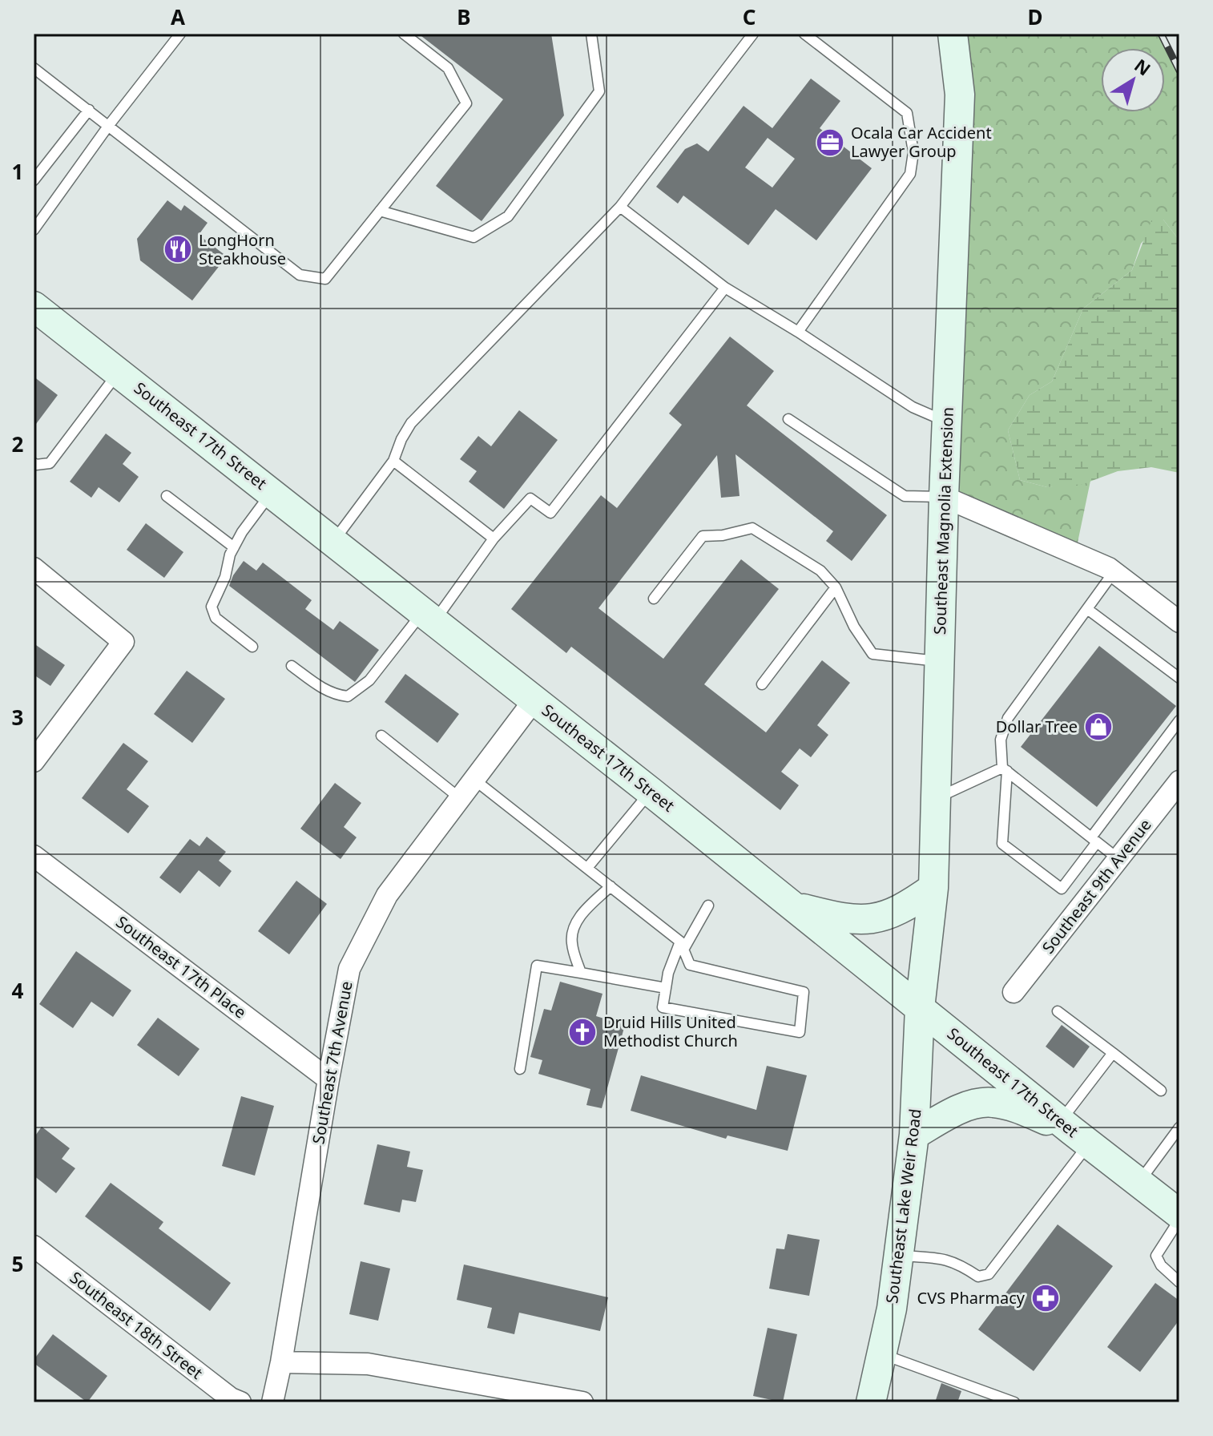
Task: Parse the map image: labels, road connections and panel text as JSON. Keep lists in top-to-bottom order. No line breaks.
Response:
{"streets":{"main road":["Southeast 17th Street","Southeast Magnolia Extension","Southeast Lake Weir Road"],"street":["Southeast 9th Avenue","Southeast 17th Place","Southeast 7th Avenue","Southeast 18th Street"]},"crossings":[["Southeast 17th Street","Southeast Magnolia Extension"],["Southeast 17th Street","Southeast 7th Avenue"],["Southeast 17th Street","Southeast Lake Weir Road"],["Southeast Magnolia Extension","Southeast Lake Weir Road"],["Southeast 17th Place","Southeast 7th Avenue"]],"places":{"office":["Ocala Car Accident Lawyer Group"],"restaurant":["LongHorn Steakhouse"],"shop":["Dollar Tree"],"church":["Druid Hills United Methodist Church"],"pharmacy":["CVS Pharmacy"]},"north":"top right","grid":{"columns":["A","B","C","D"],"rows":["1","2","3","4","5"]}}
